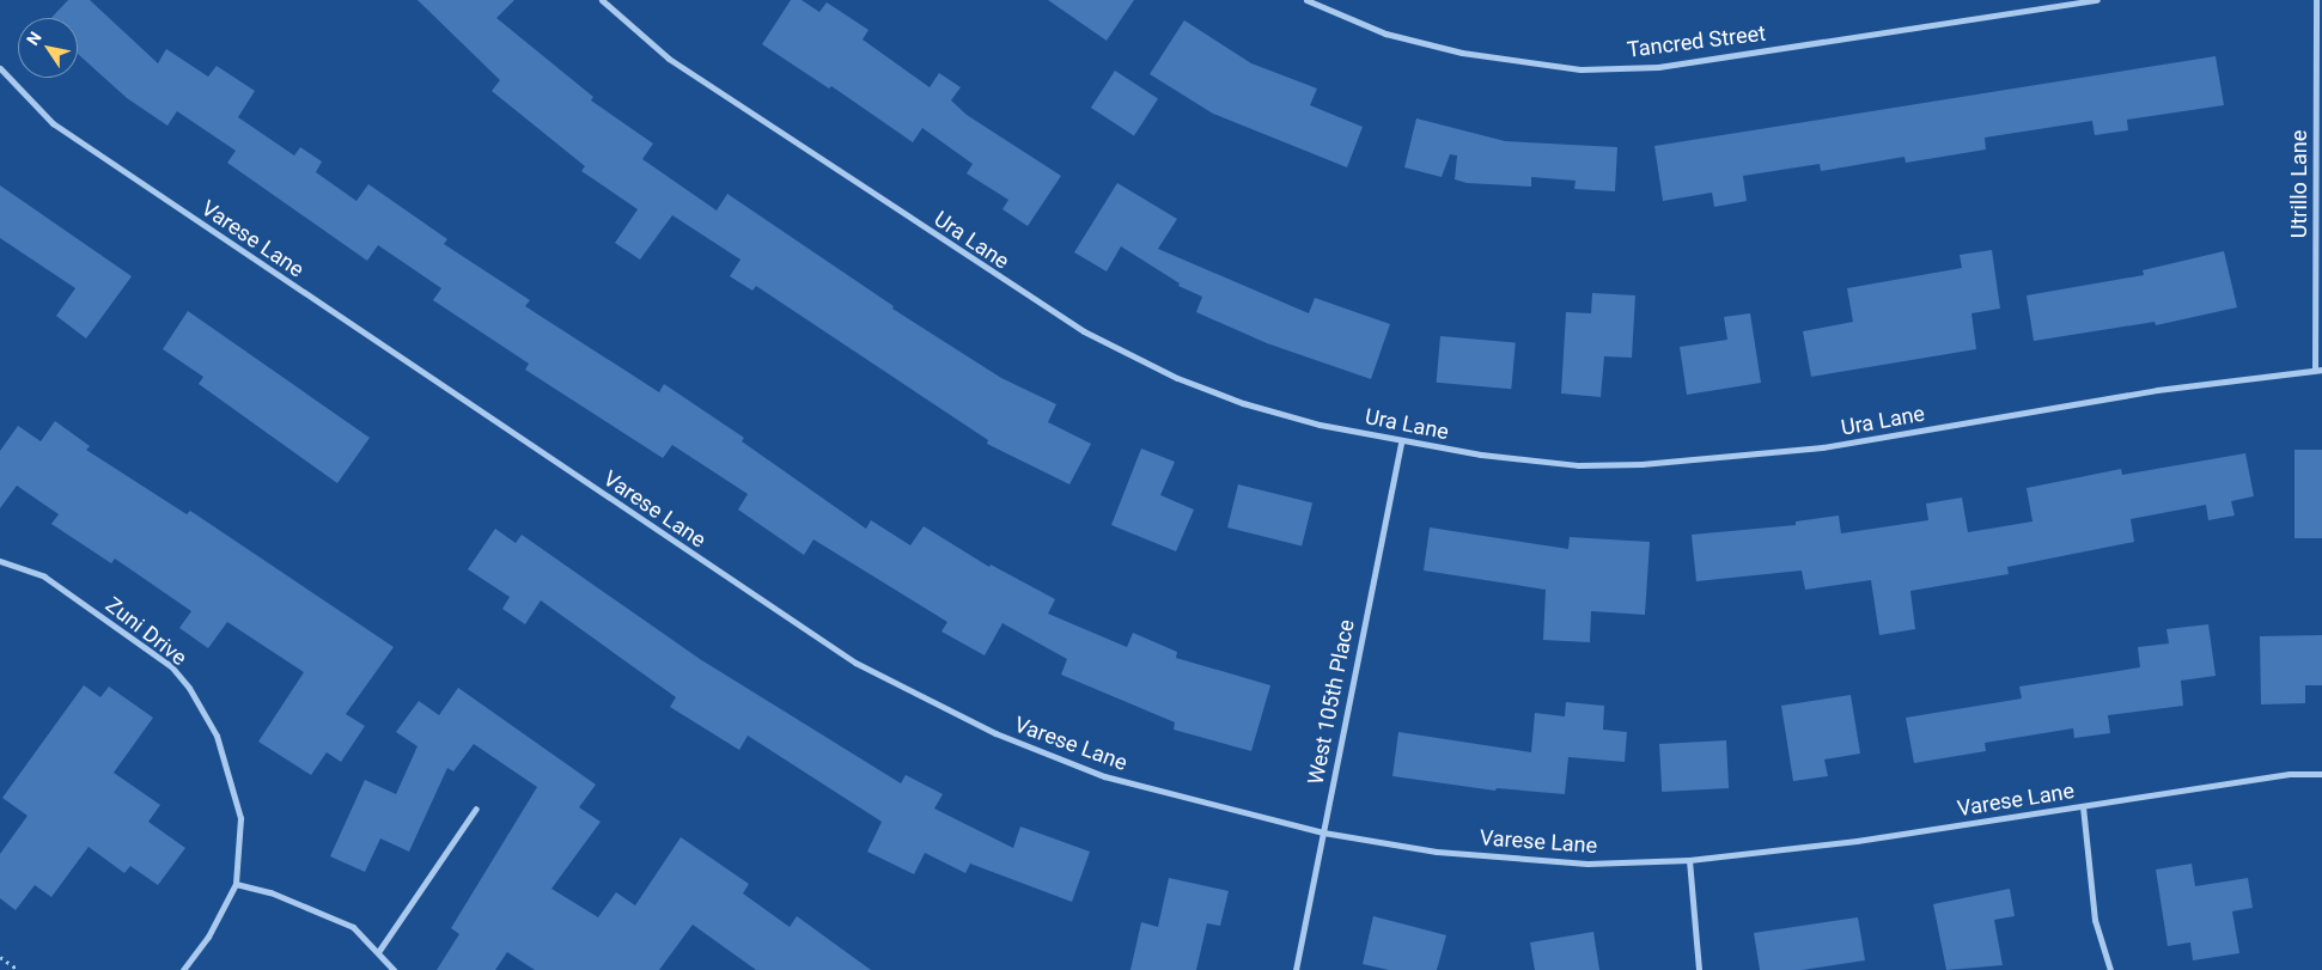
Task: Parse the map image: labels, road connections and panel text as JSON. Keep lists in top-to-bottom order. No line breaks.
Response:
{"streets":{"street":["Tancred Street","Utrillo Lane","Varese Lane","Ura Lane","Zuni Drive","West 105th Place"]},"crossings":[["Utrillo Lane","Ura Lane"],["Varese Lane","West 105th Place"],["Ura Lane","West 105th Place"]],"north":"top left"}
